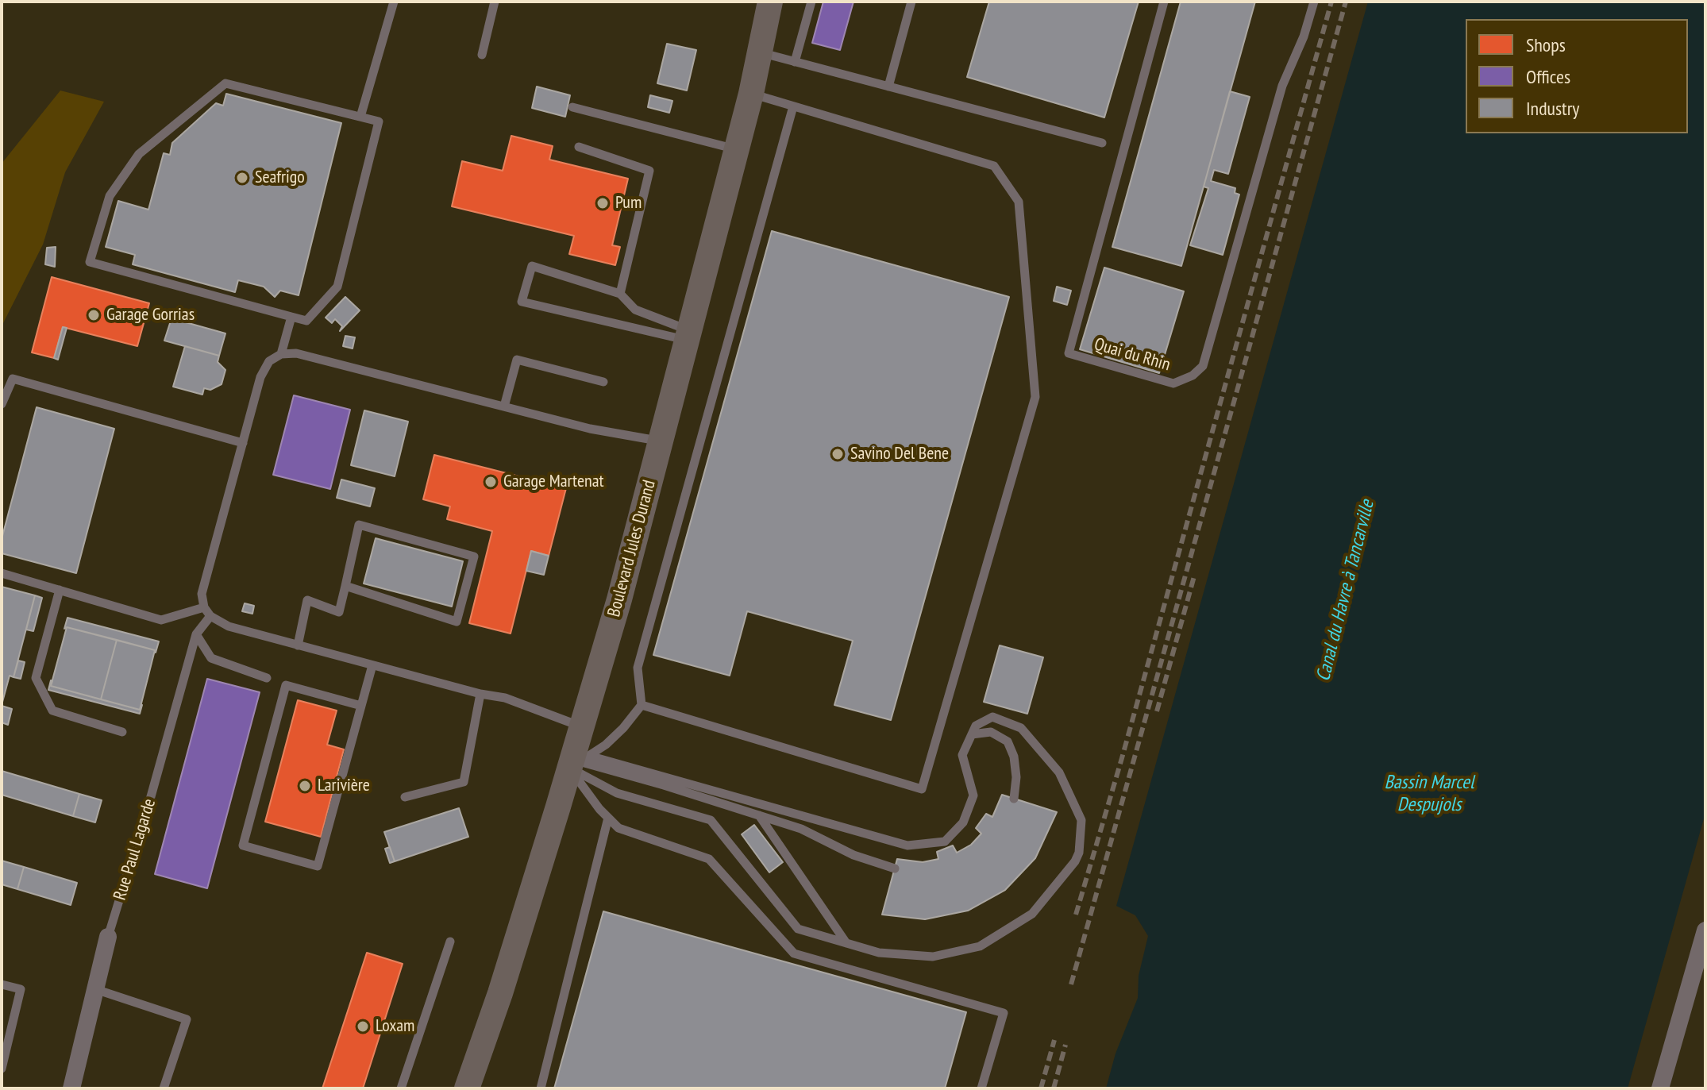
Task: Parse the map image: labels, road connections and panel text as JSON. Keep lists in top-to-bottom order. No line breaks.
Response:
{"streets":{"main road":["Boulevard Jules Durand"],"street":["Rue Paul Lagarde"],"lane":["Quai du Rhin"]},"water":["Canal du Havre à Tancarville","Bassin Marcel Despujols"],"places":["Seafrigo","Pum","Garage Gorrias","Savino Del Bene","Garage Martenat","Larivière","Loxam"],"legend":["Shops","Offices","Industry"]}
